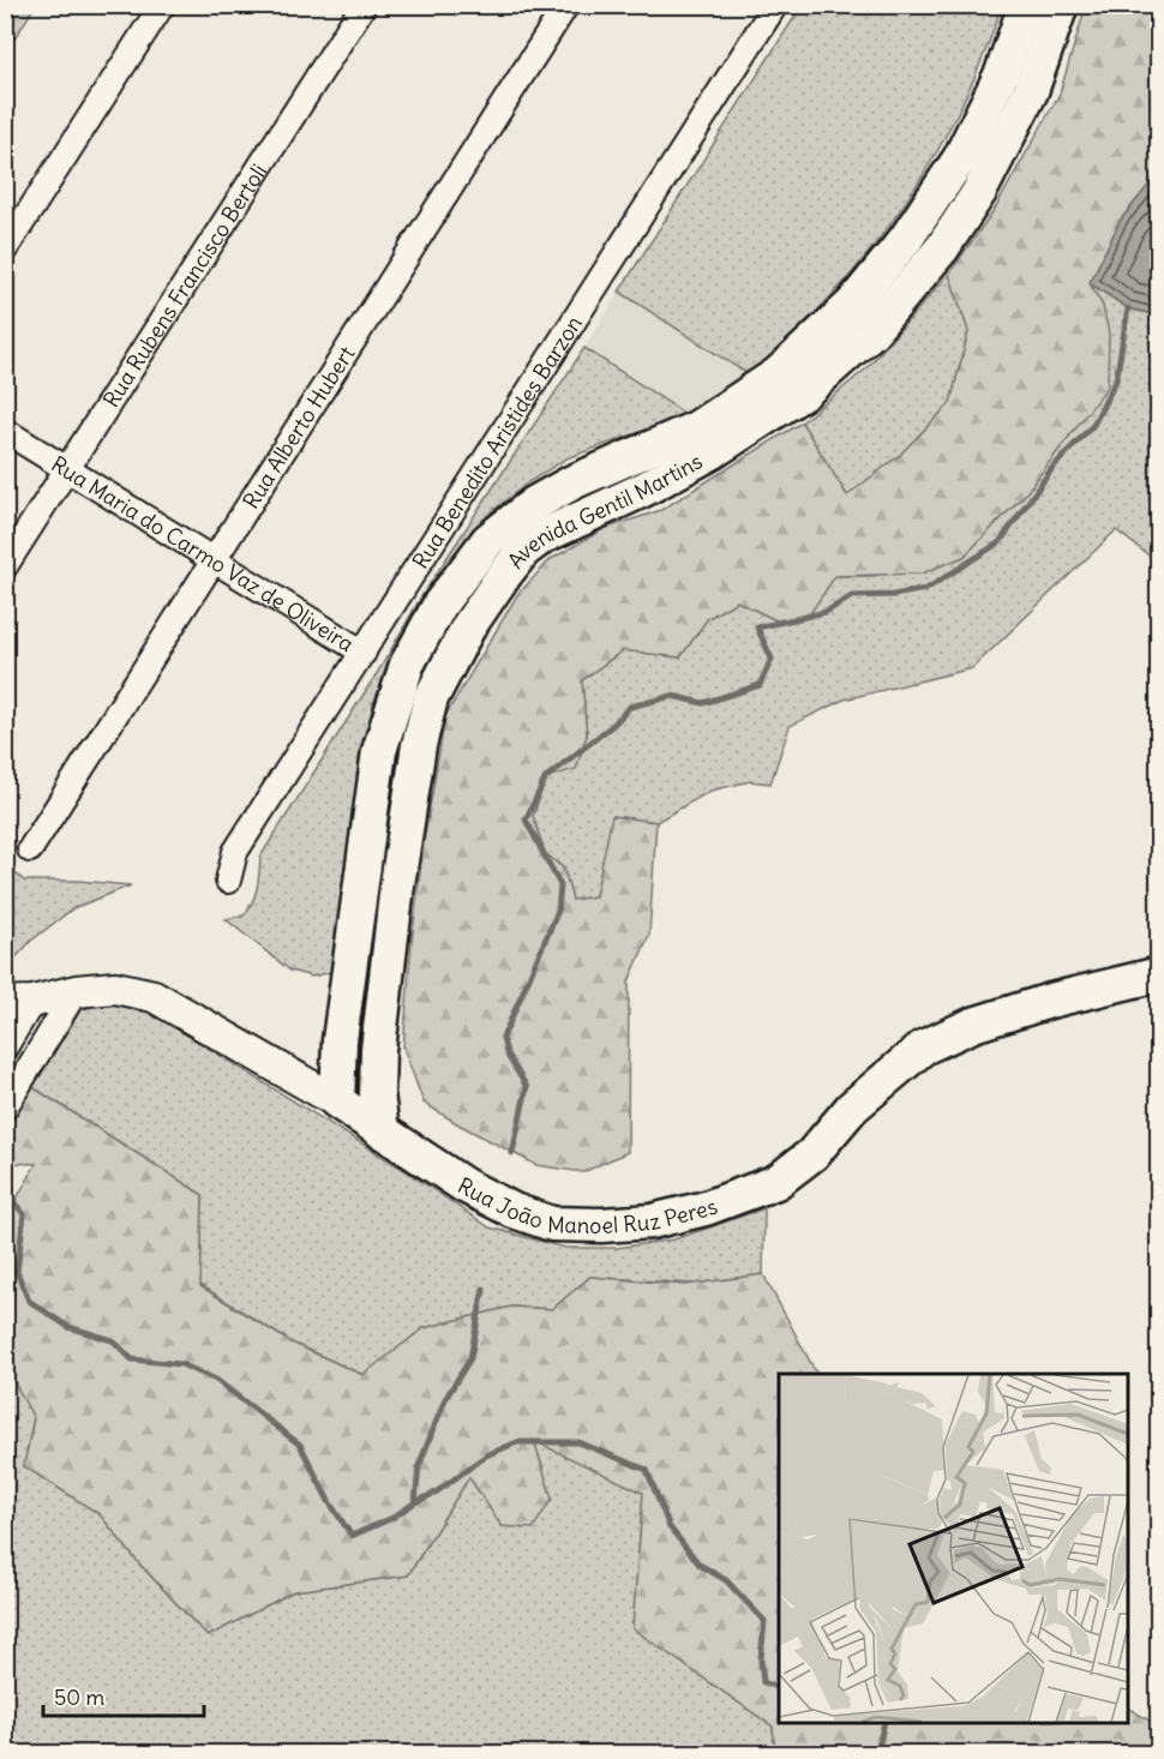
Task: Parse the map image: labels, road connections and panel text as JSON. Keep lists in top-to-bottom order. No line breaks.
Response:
{"streets":{"main road":["Avenida Gentil Martins","Rua João Manoel Ruz Peres"],"street":["Rua Rubens Francisco Bertoli","Rua Alberto Hubert","Rua Benedito Aristides Barzon","Rua Maria do Carmo Vaz de Oliveira"]},"crossings":[["Rua Rubens Francisco Bertoli","Rua Maria do Carmo Vaz de Oliveira"],["Rua Alberto Hubert","Rua Maria do Carmo Vaz de Oliveira"],["Rua Benedito Aristides Barzon","Rua Maria do Carmo Vaz de Oliveira"],["Avenida Gentil Martins","Rua João Manoel Ruz Peres"]],"scale_bar":"50 m"}
